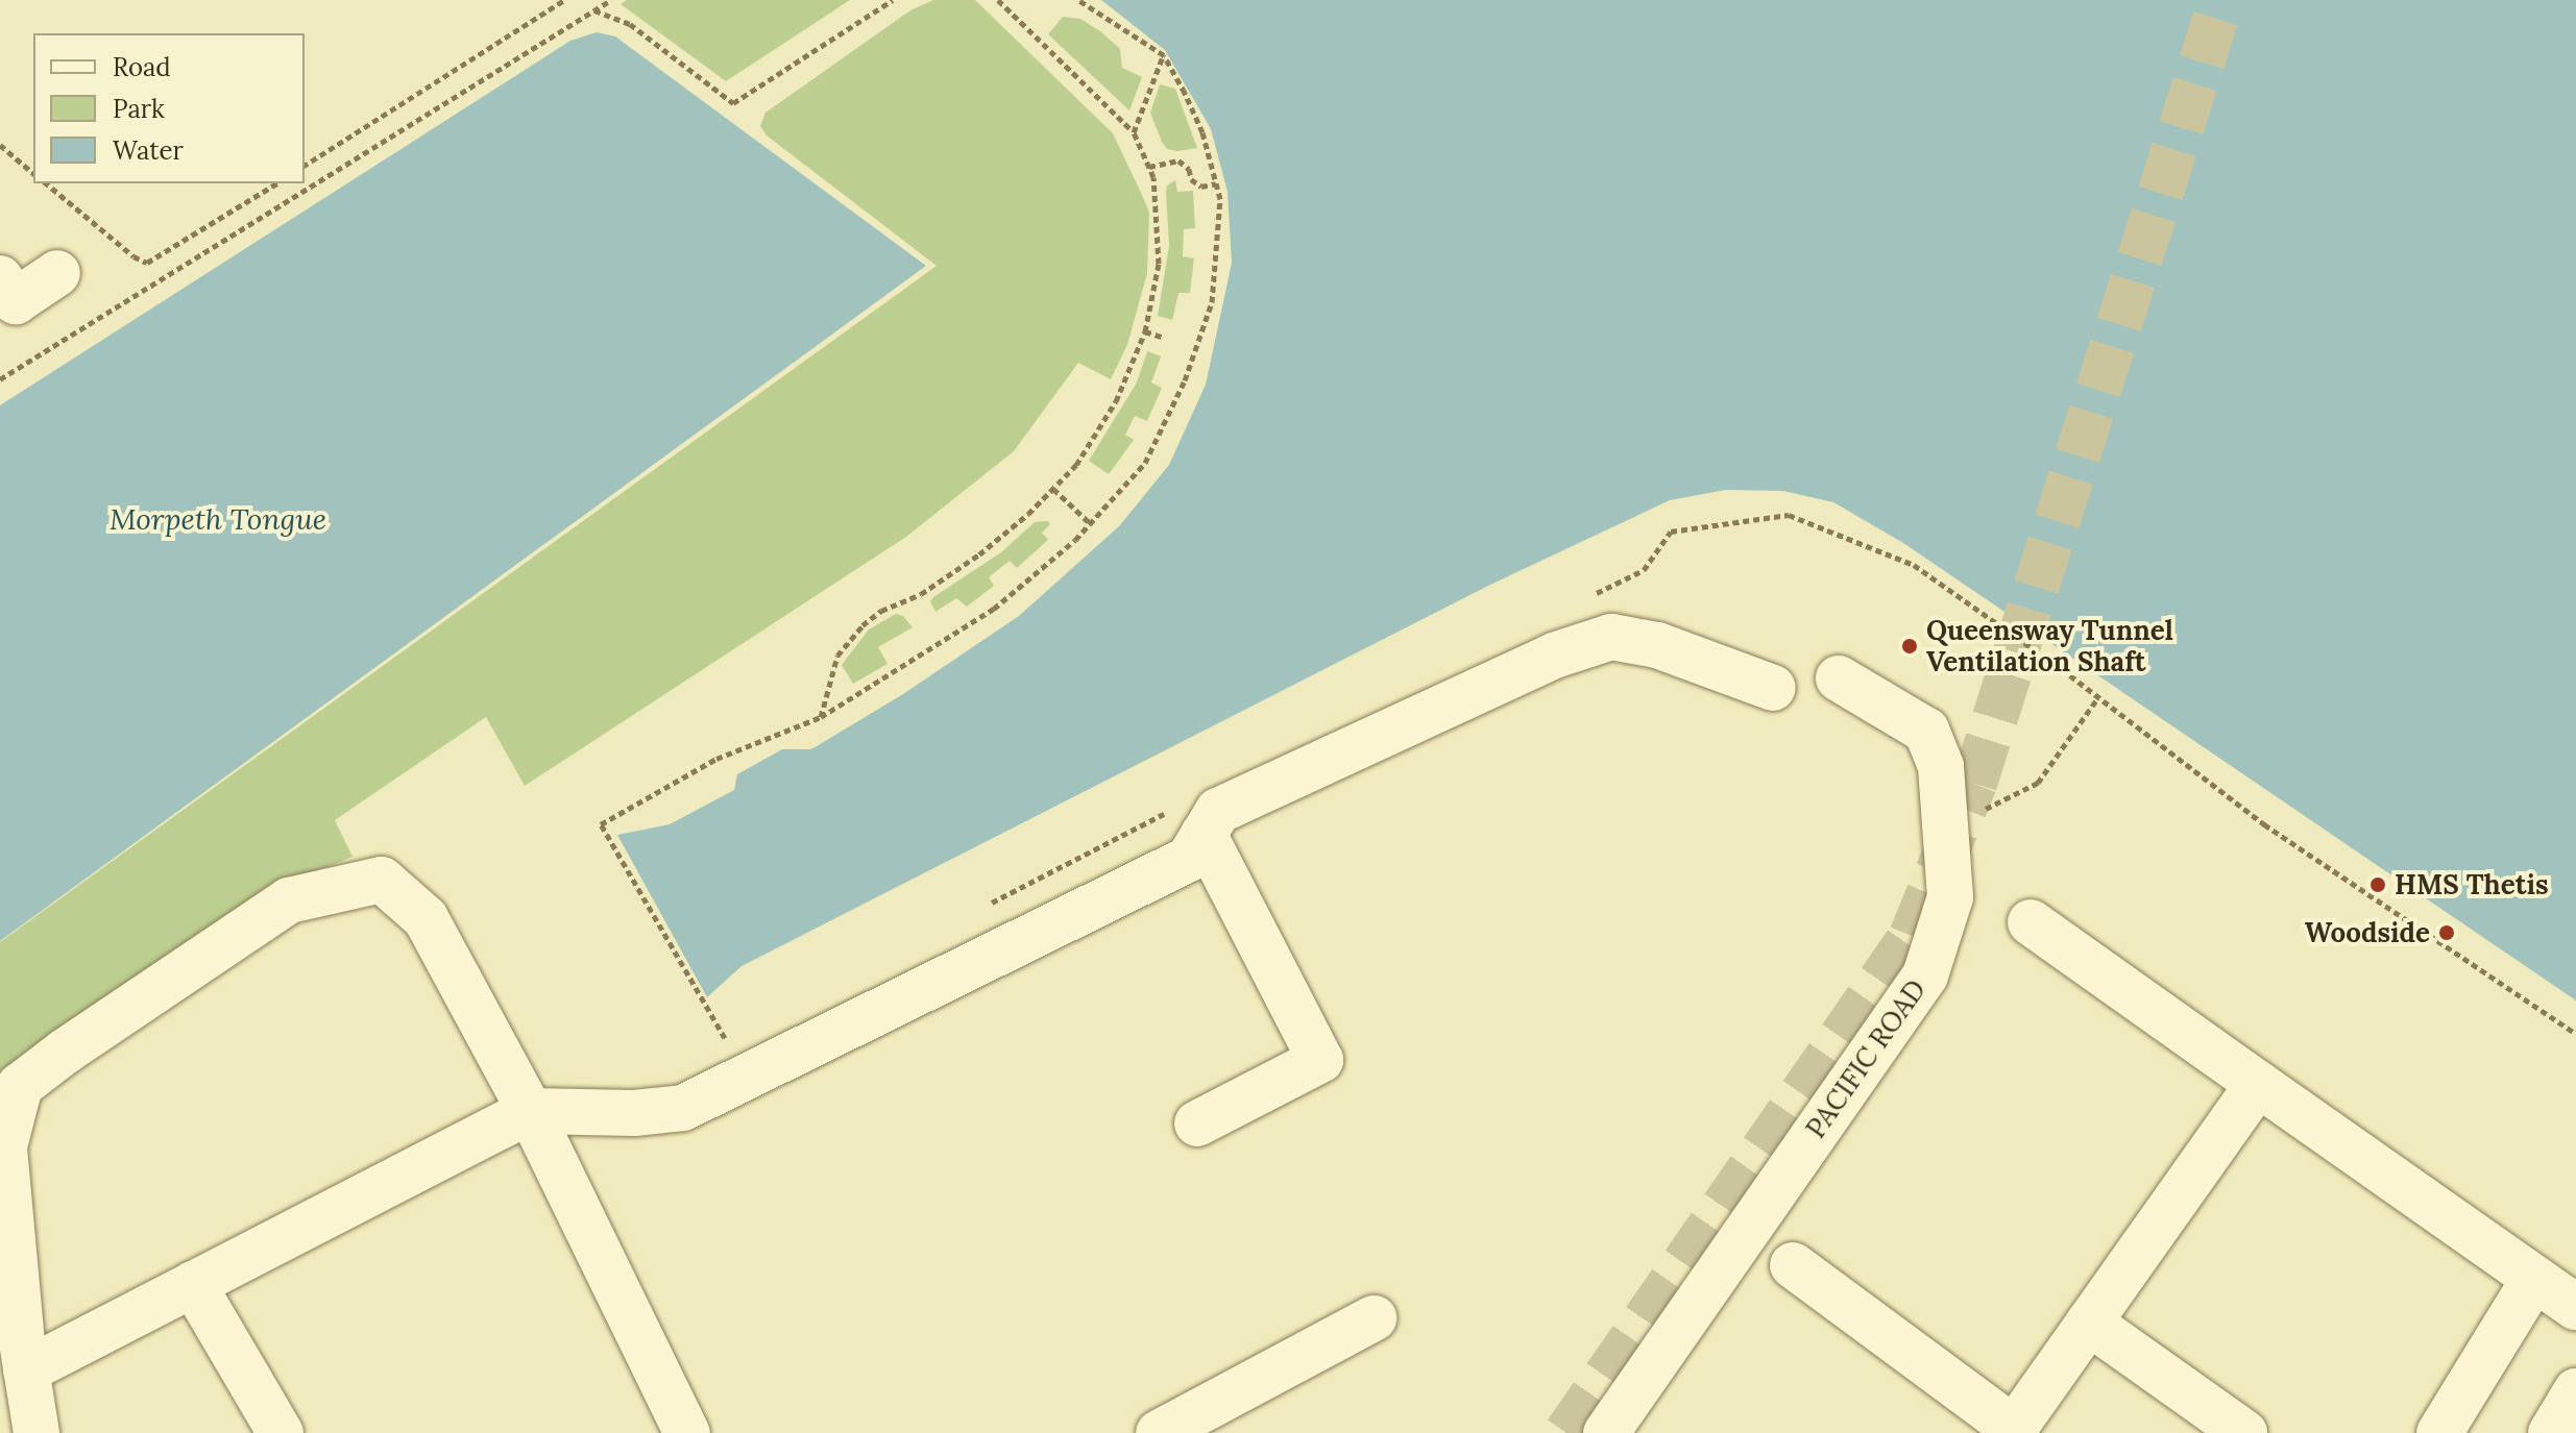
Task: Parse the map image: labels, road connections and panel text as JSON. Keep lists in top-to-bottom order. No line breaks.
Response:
{"streets":{"street":["PACIFIC ROAD"]},"water":["Morpeth Tongue"],"places":["Queensway Tunnel Ventilation Shaft","HMS Thetis","Woodside"],"legend":["Road","Park","Water"]}
